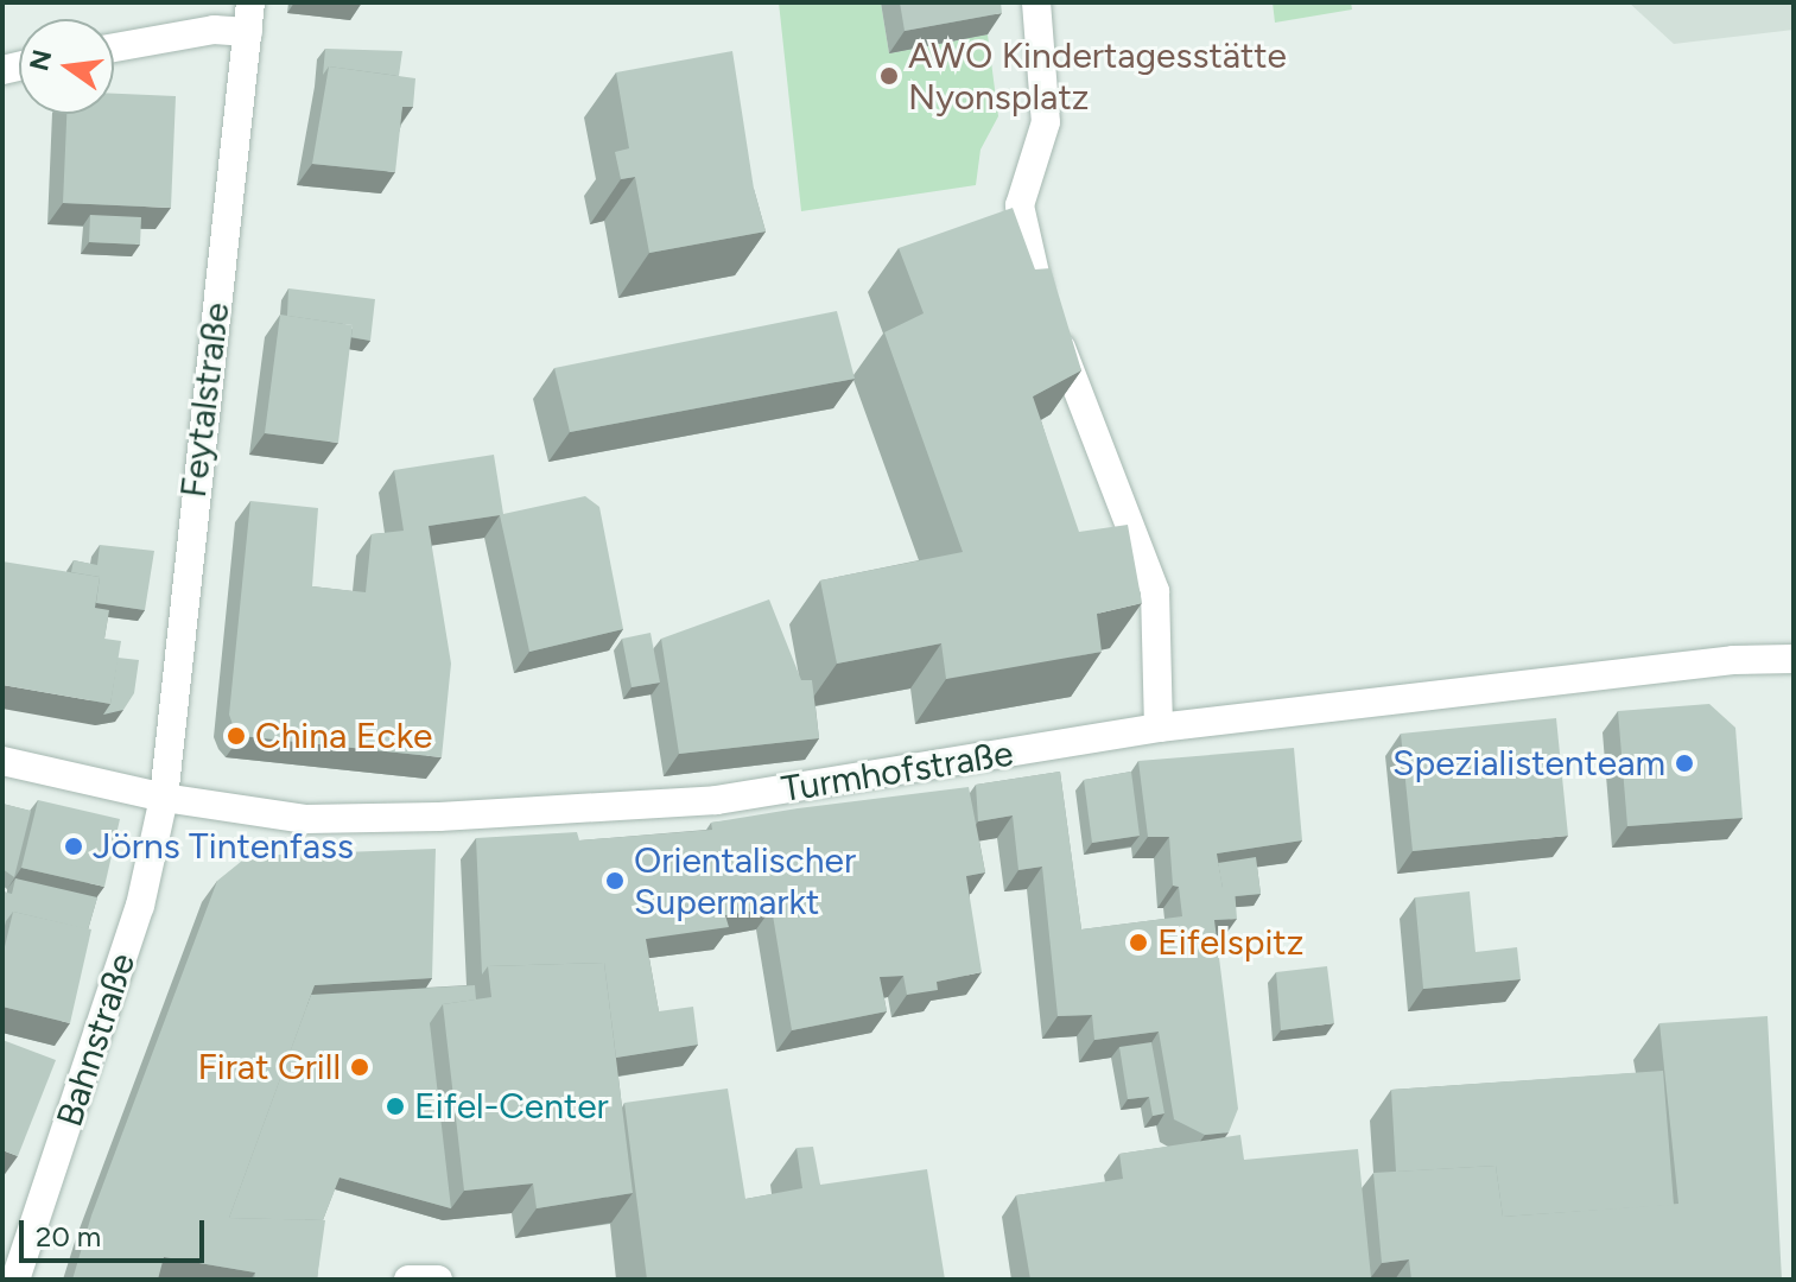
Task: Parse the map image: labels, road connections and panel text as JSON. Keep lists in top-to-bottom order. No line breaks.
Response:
{"streets":{"street":["Feytalstraße","Turmhofstraße","Bahnstraße"]},"crossings":[["Feytalstraße","Turmhofstraße"],["Feytalstraße","Bahnstraße"],["Turmhofstraße","Bahnstraße"]],"places":["AWO Kindertagesstätte Nyonsplatz","China Ecke","Spezialistenteam","Jörns Tintenfass","Orientalischer Supermarkt","Eifelspitz","Firat Grill","Eifel-Center"],"scale_bar":"20 m","north":"left"}
